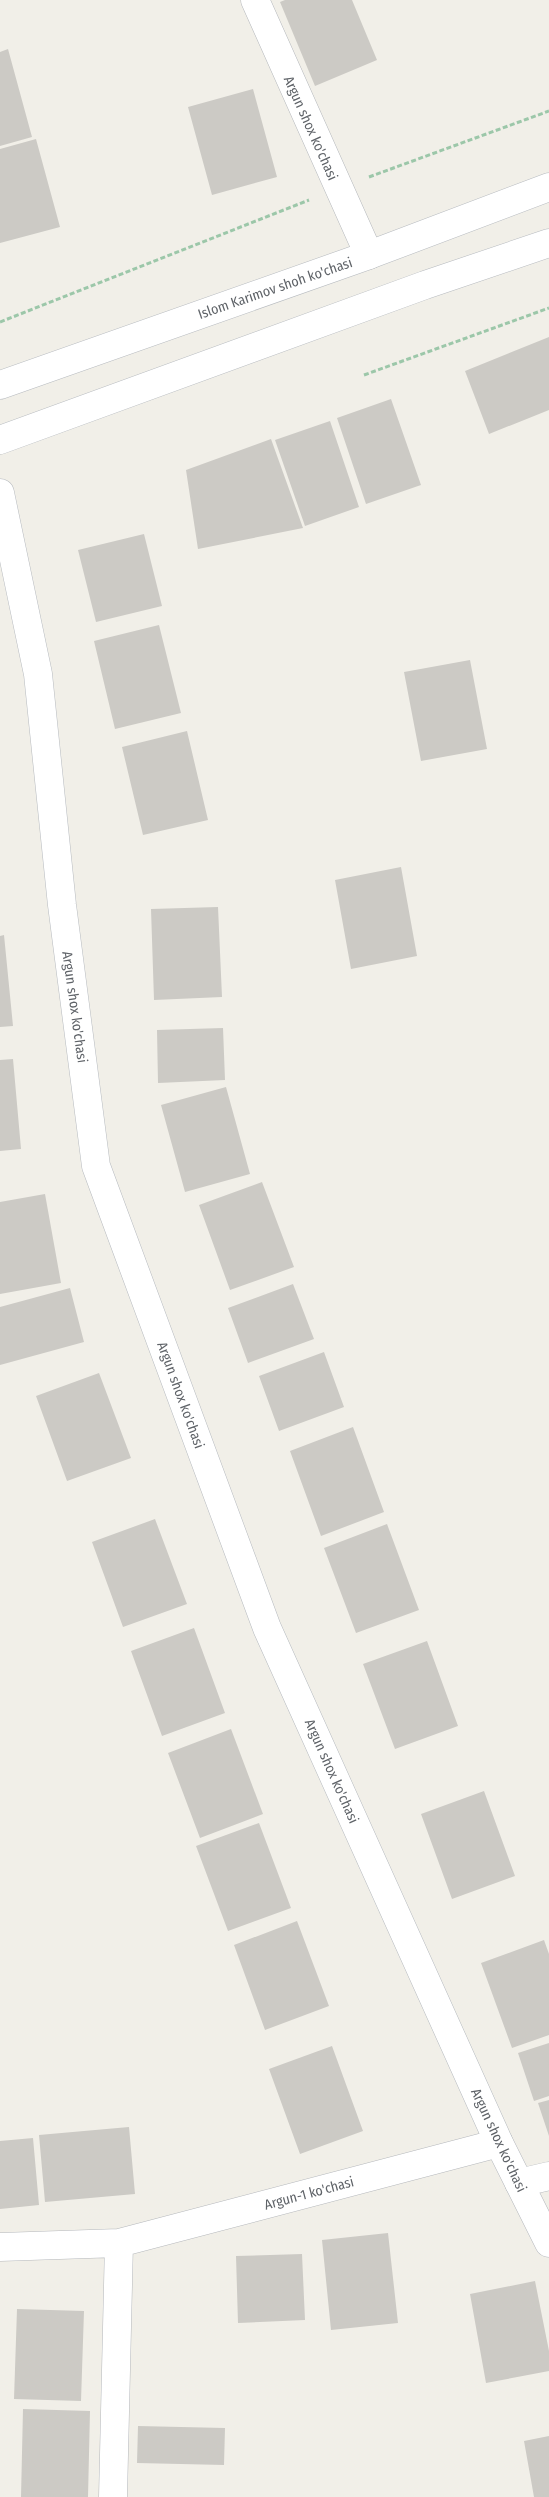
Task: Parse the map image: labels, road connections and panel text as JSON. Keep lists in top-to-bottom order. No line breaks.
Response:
{"streets":{"street":["Argun shox ko'chasi","Islom Karimov shoh ko'chasi","Argun-1 ko'chasi"]},"crossings":[["Argun shox ko'chasi","Islom Karimov shoh ko'chasi"],["Argun shox ko'chasi","Argun-1 ko'chasi"]]}
